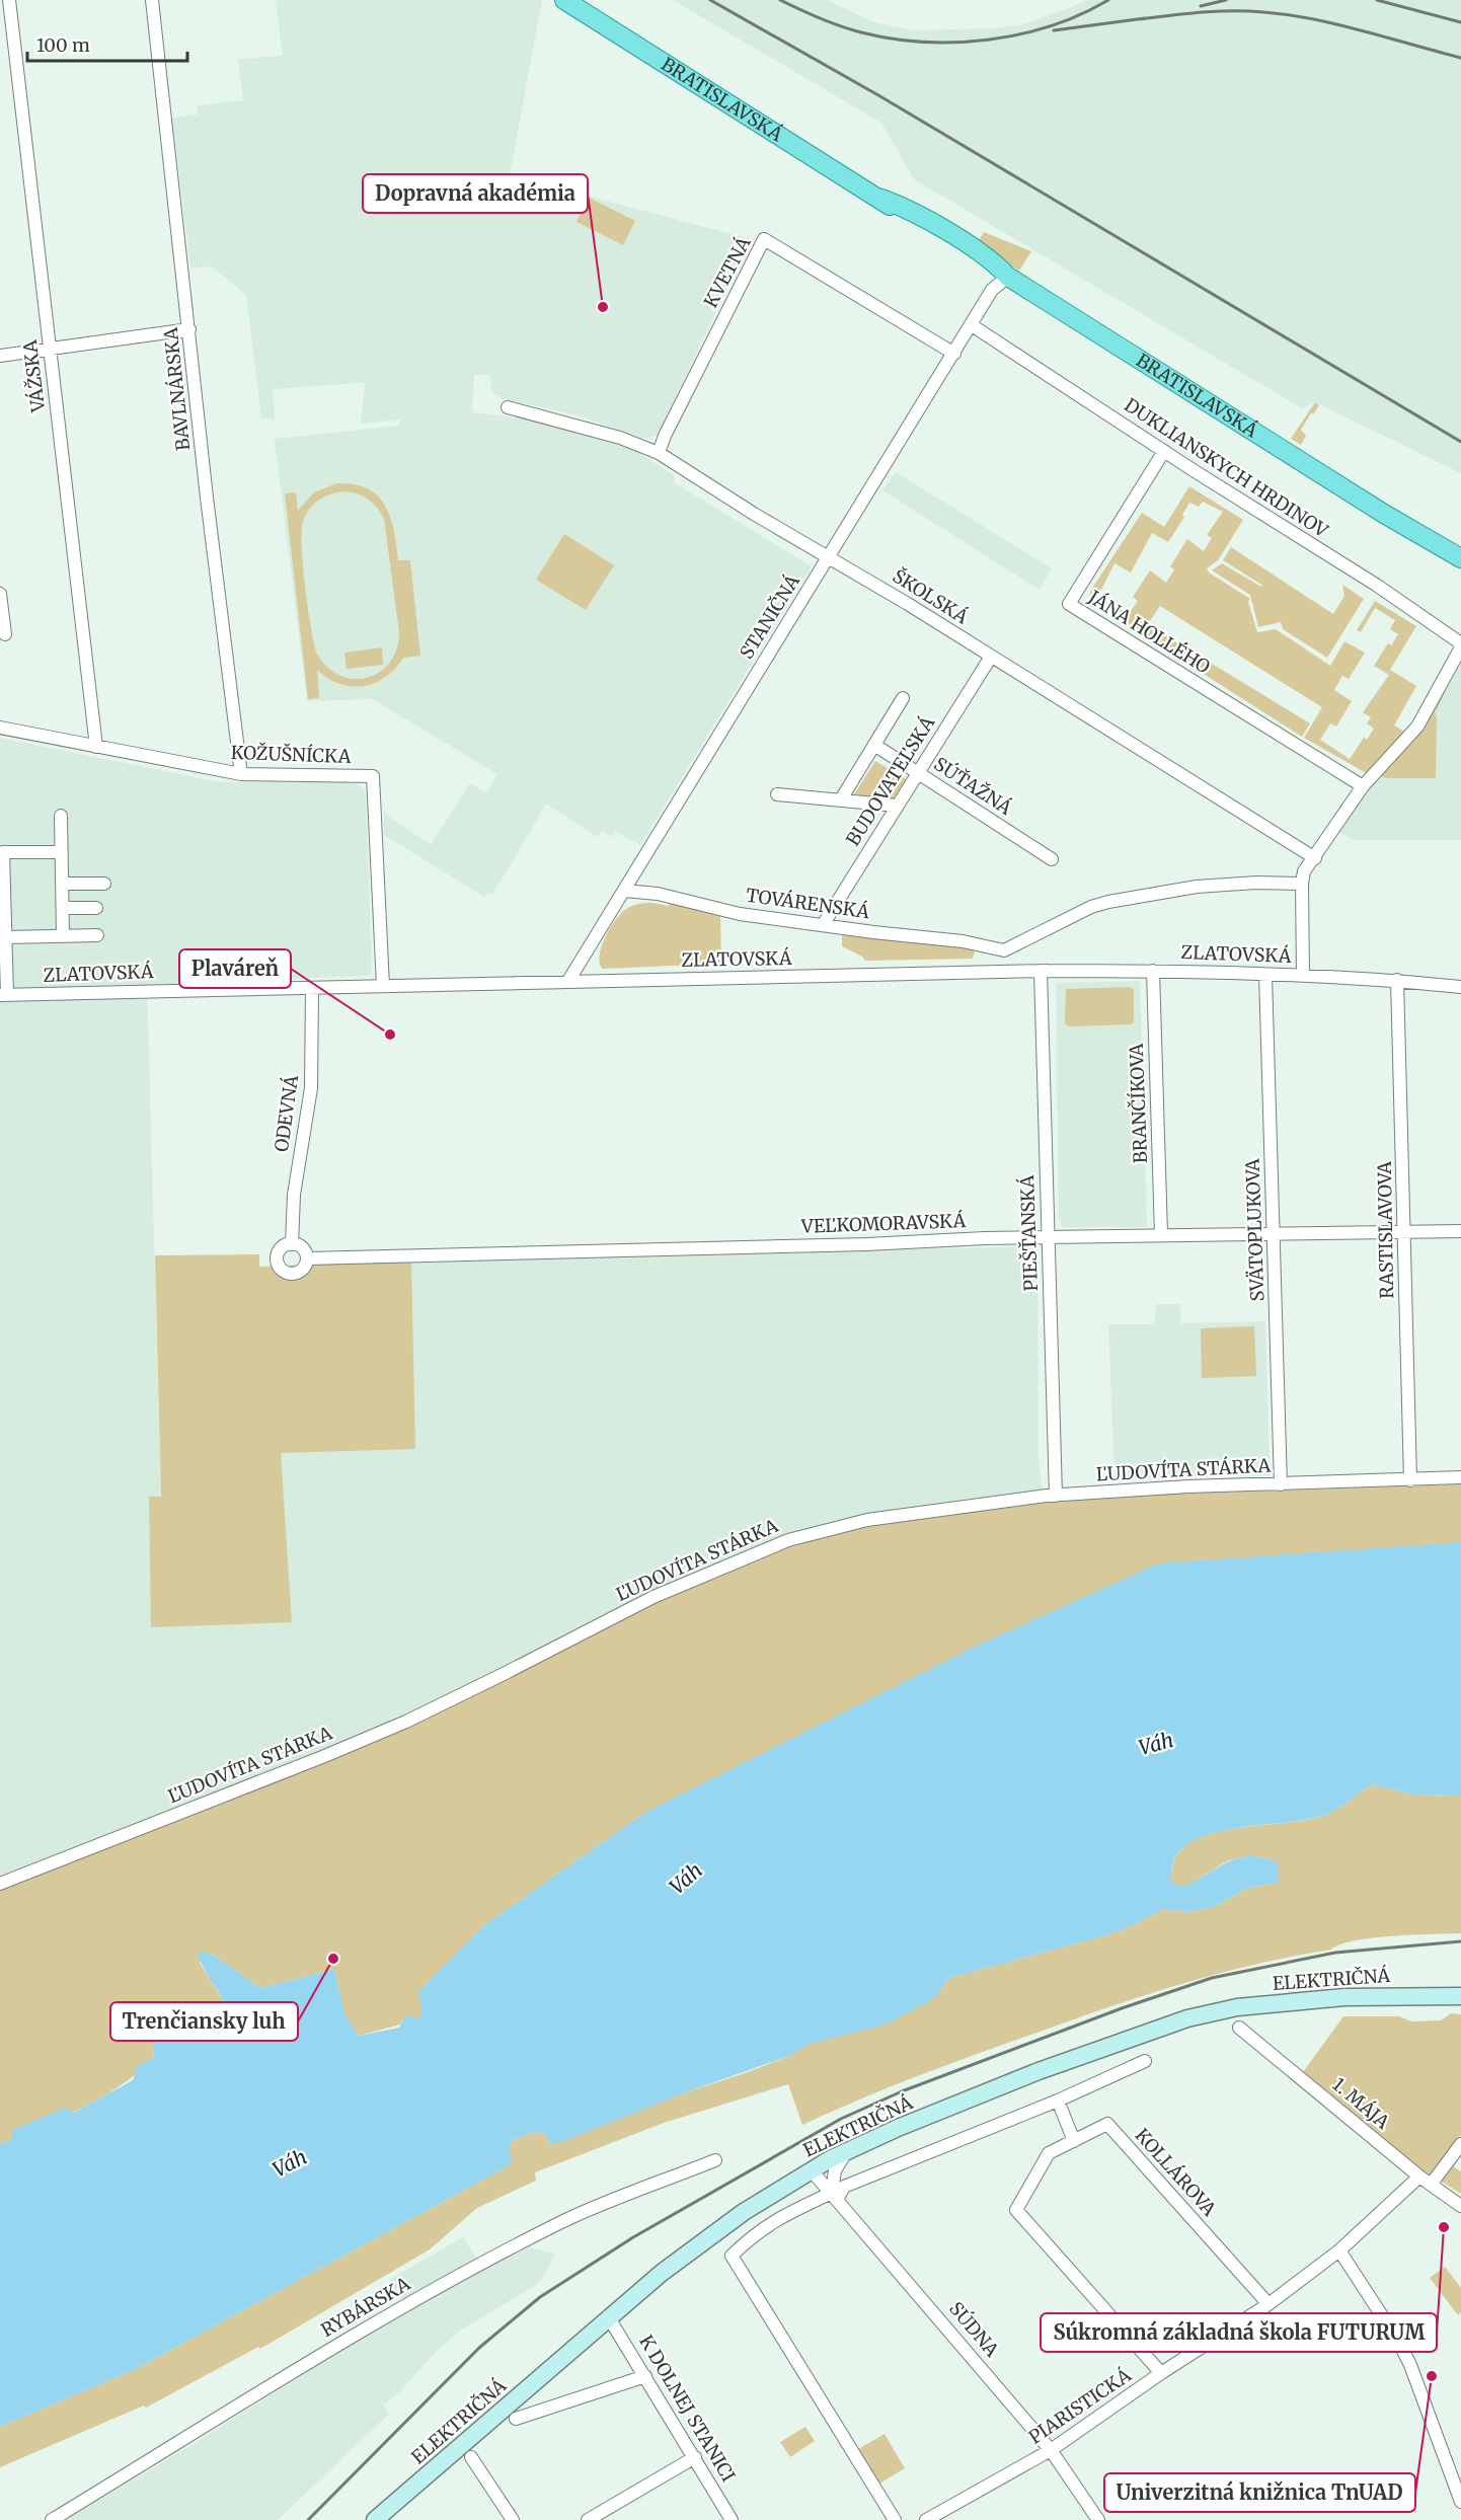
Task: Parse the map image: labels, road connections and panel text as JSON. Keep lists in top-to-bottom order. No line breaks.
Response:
{"streets":{"main road":["BRATISLAVSKÁ","ELEKTRIČNÁ"],"street":["KVETNÁ","VÁŽSKA","BAVLNÁRSKA","DUKLIANSKYCH HRDINOV","ŠKOLSKÁ","STANIČNÁ","JÁNA HOLLÉHO","KOŽUŠNÍCKA","BUDOVATEĽSKÁ","SÚŤAŽNÁ","TOVÁRENSKÁ","ZLATOVSKÁ","BRANČÍKOVA","ODEVNÁ","VEĽKOMORAVSKÁ","SVÄTOPLUKOVA","RASTISLAVOVA","PIEŠŤANSKÁ","ĽUDOVÍTA STÁRKA","1. MÁJA","KOLLÁROVA","RYBÁRSKA","SÚDNA","PIARISTICKÁ","K DOLNEJ STANICI"]},"crossings":[["BRATISLAVSKÁ","STANIČNÁ"],["KVETNÁ","ŠKOLSKÁ"],["KVETNÁ","STANIČNÁ"],["VÁŽSKA","KOŽUŠNÍCKA"],["BAVLNÁRSKA","KOŽUŠNÍCKA"],["DUKLIANSKYCH HRDINOV","ŠKOLSKÁ"],["DUKLIANSKYCH HRDINOV","STANIČNÁ"],["DUKLIANSKYCH HRDINOV","JÁNA HOLLÉHO"],["DUKLIANSKYCH HRDINOV","TOVÁRENSKÁ"],["DUKLIANSKYCH HRDINOV","ZLATOVSKÁ"],["ŠKOLSKÁ","STANIČNÁ"],["ŠKOLSKÁ","BUDOVATEĽSKÁ"],["STANIČNÁ","TOVÁRENSKÁ"],["STANIČNÁ","ZLATOVSKÁ"],["KOŽUŠNÍCKA","ZLATOVSKÁ"],["BUDOVATEĽSKÁ","SÚŤAŽNÁ"],["BUDOVATEĽSKÁ","TOVÁRENSKÁ"],["ZLATOVSKÁ","BRANČÍKOVA"],["ZLATOVSKÁ","ODEVNÁ"],["ZLATOVSKÁ","SVÄTOPLUKOVA"],["ZLATOVSKÁ","RASTISLAVOVA"],["ZLATOVSKÁ","PIEŠŤANSKÁ"],["BRANČÍKOVA","VEĽKOMORAVSKÁ"],["ODEVNÁ","VEĽKOMORAVSKÁ"],["VEĽKOMORAVSKÁ","SVÄTOPLUKOVA"],["VEĽKOMORAVSKÁ","RASTISLAVOVA"],["VEĽKOMORAVSKÁ","PIEŠŤANSKÁ"],["SVÄTOPLUKOVA","ĽUDOVÍTA STÁRKA"],["RASTISLAVOVA","ĽUDOVÍTA STÁRKA"],["PIEŠŤANSKÁ","ĽUDOVÍTA STÁRKA"],["ELEKTRIČNÁ","SÚDNA"],["ELEKTRIČNÁ","K DOLNEJ STANICI"],["1. MÁJA","PIARISTICKÁ"],["KOLLÁROVA","PIARISTICKÁ"],["SÚDNA","PIARISTICKÁ"]],"water":["Váh"],"places":["Dopravná akadémia","Plaváreň","Trenčiansky luh","Súkromná základná škola FUTURUM","Univerzitná knižnica TnUAD"],"scale_bar":"100 m"}
